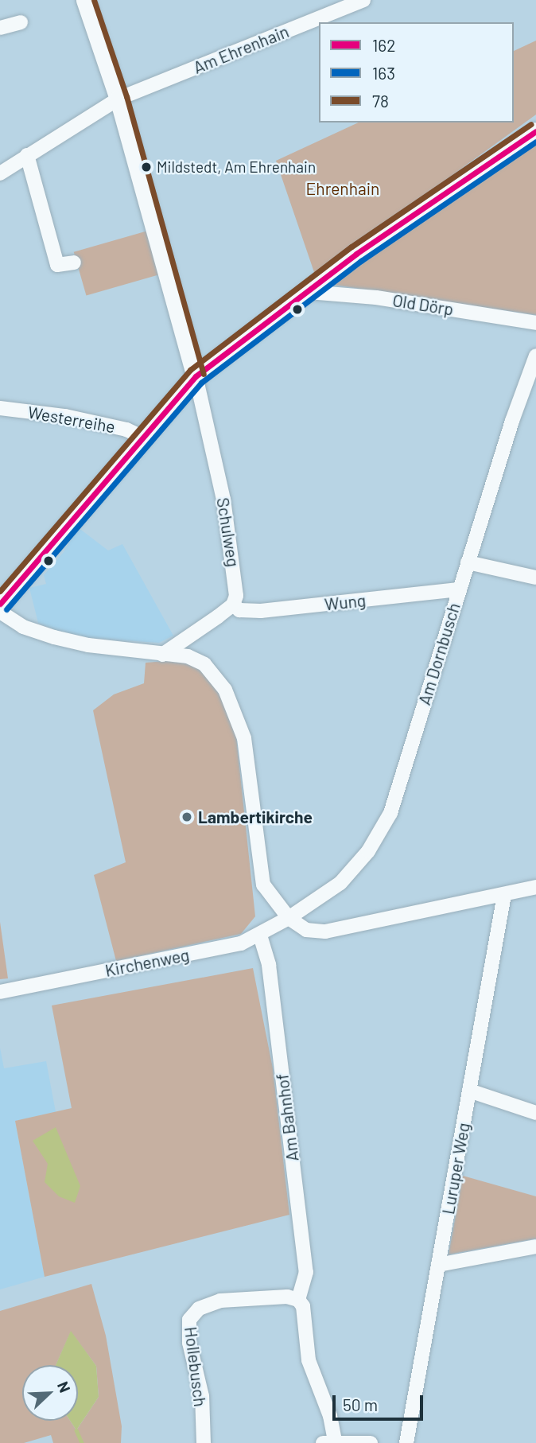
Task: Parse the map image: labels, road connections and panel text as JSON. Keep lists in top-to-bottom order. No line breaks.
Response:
{"streets":{"street":["Am Ehrenhain","Old Dörp","Westerreihe","Schulweg","Wung","Am Dornbusch","Kirchenweg","Am Bahnhof","Luruper Weg","Hollebusch"]},"crossings":[["Schulweg","Wung"],["Wung","Am Dornbusch"],["Am Dornbusch","Kirchenweg"],["Kirchenweg","Am Bahnhof"],["Am Bahnhof","Hollebusch"]],"parks":["Ehrenhain"],"places":["Mildstedt, Am Ehrenhain","Lambertikirche"],"lines":["transit line 78","transit line 162","transit line 163"],"legend":["162","163","78"],"scale_bar":"50 m","north":"top right"}
